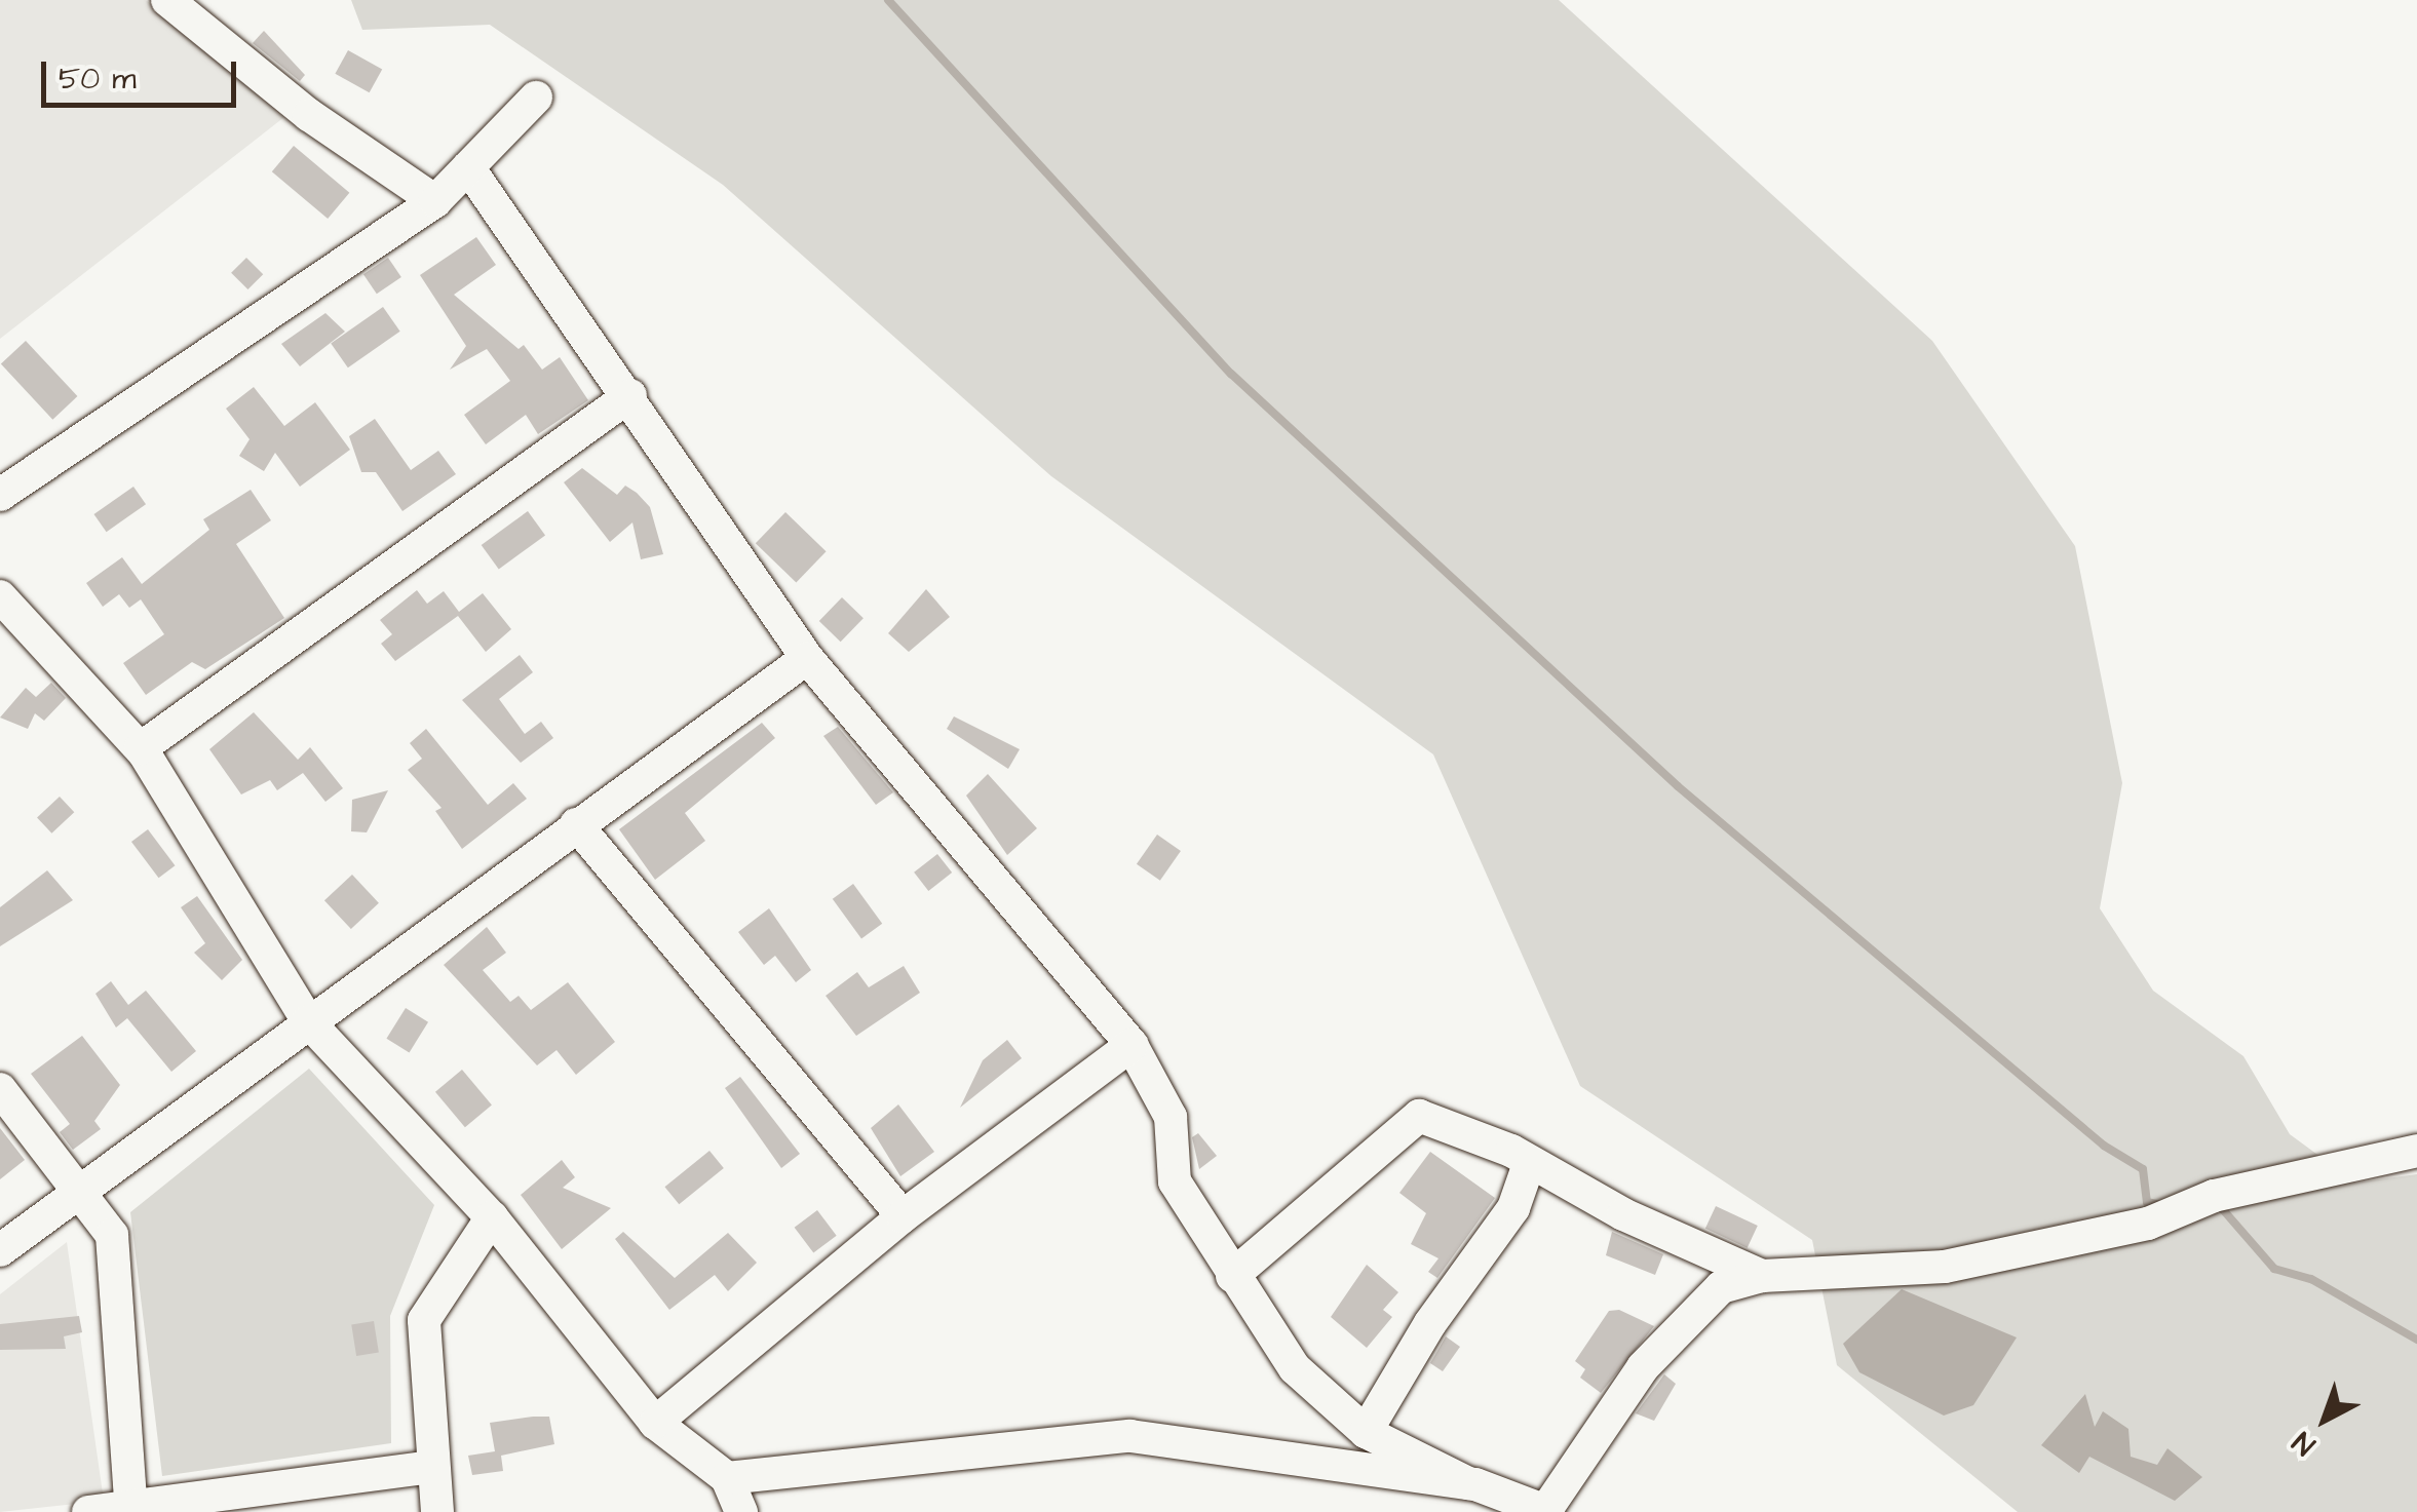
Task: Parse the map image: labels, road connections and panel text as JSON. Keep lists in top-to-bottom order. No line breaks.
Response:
{"scale_bar":"50 m","north":"bottom left"}
